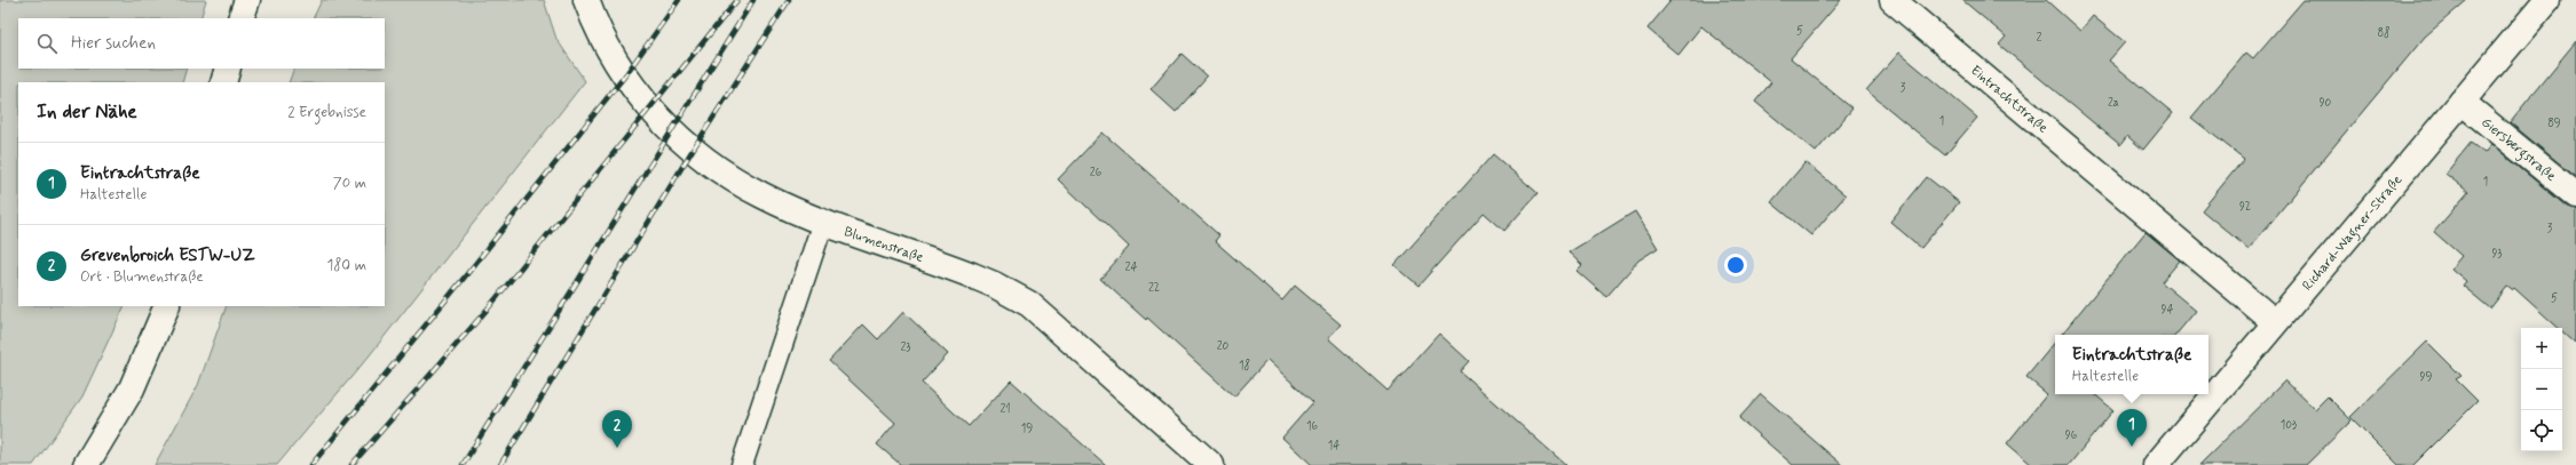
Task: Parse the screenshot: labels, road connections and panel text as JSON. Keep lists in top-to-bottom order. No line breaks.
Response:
{"streets":{"street":["Eintrachtstraße","Giersbergstraße","Richard-Wagner-Straße","Blumenstraße"]},"crossings":[["Eintrachtstraße","Richard-Wagner-Straße"],["Giersbergstraße","Richard-Wagner-Straße"]],"house_numbers":["5","88","2","3","2a","90","1","89","26","1","92","3","93","24","22","5","94","20","23","18","99","21","103","16","19","96","14"],"page":{"search":"Hier suchen","heading":["In der Nähe","2 Ergebnisse"],"list":[{"mark":"1","name":"Eintrachtstraße","note":"Haltestelle","value":"70 m"},{"mark":"2","name":"Grevenbroich ESTW-UZ","note":"Ort · Blumenstraße","value":"180 m"}],"map_buttons":["+","−"],"popup":["Eintrachtstraße","Haltestelle"],"pins":["1","2"]}}
